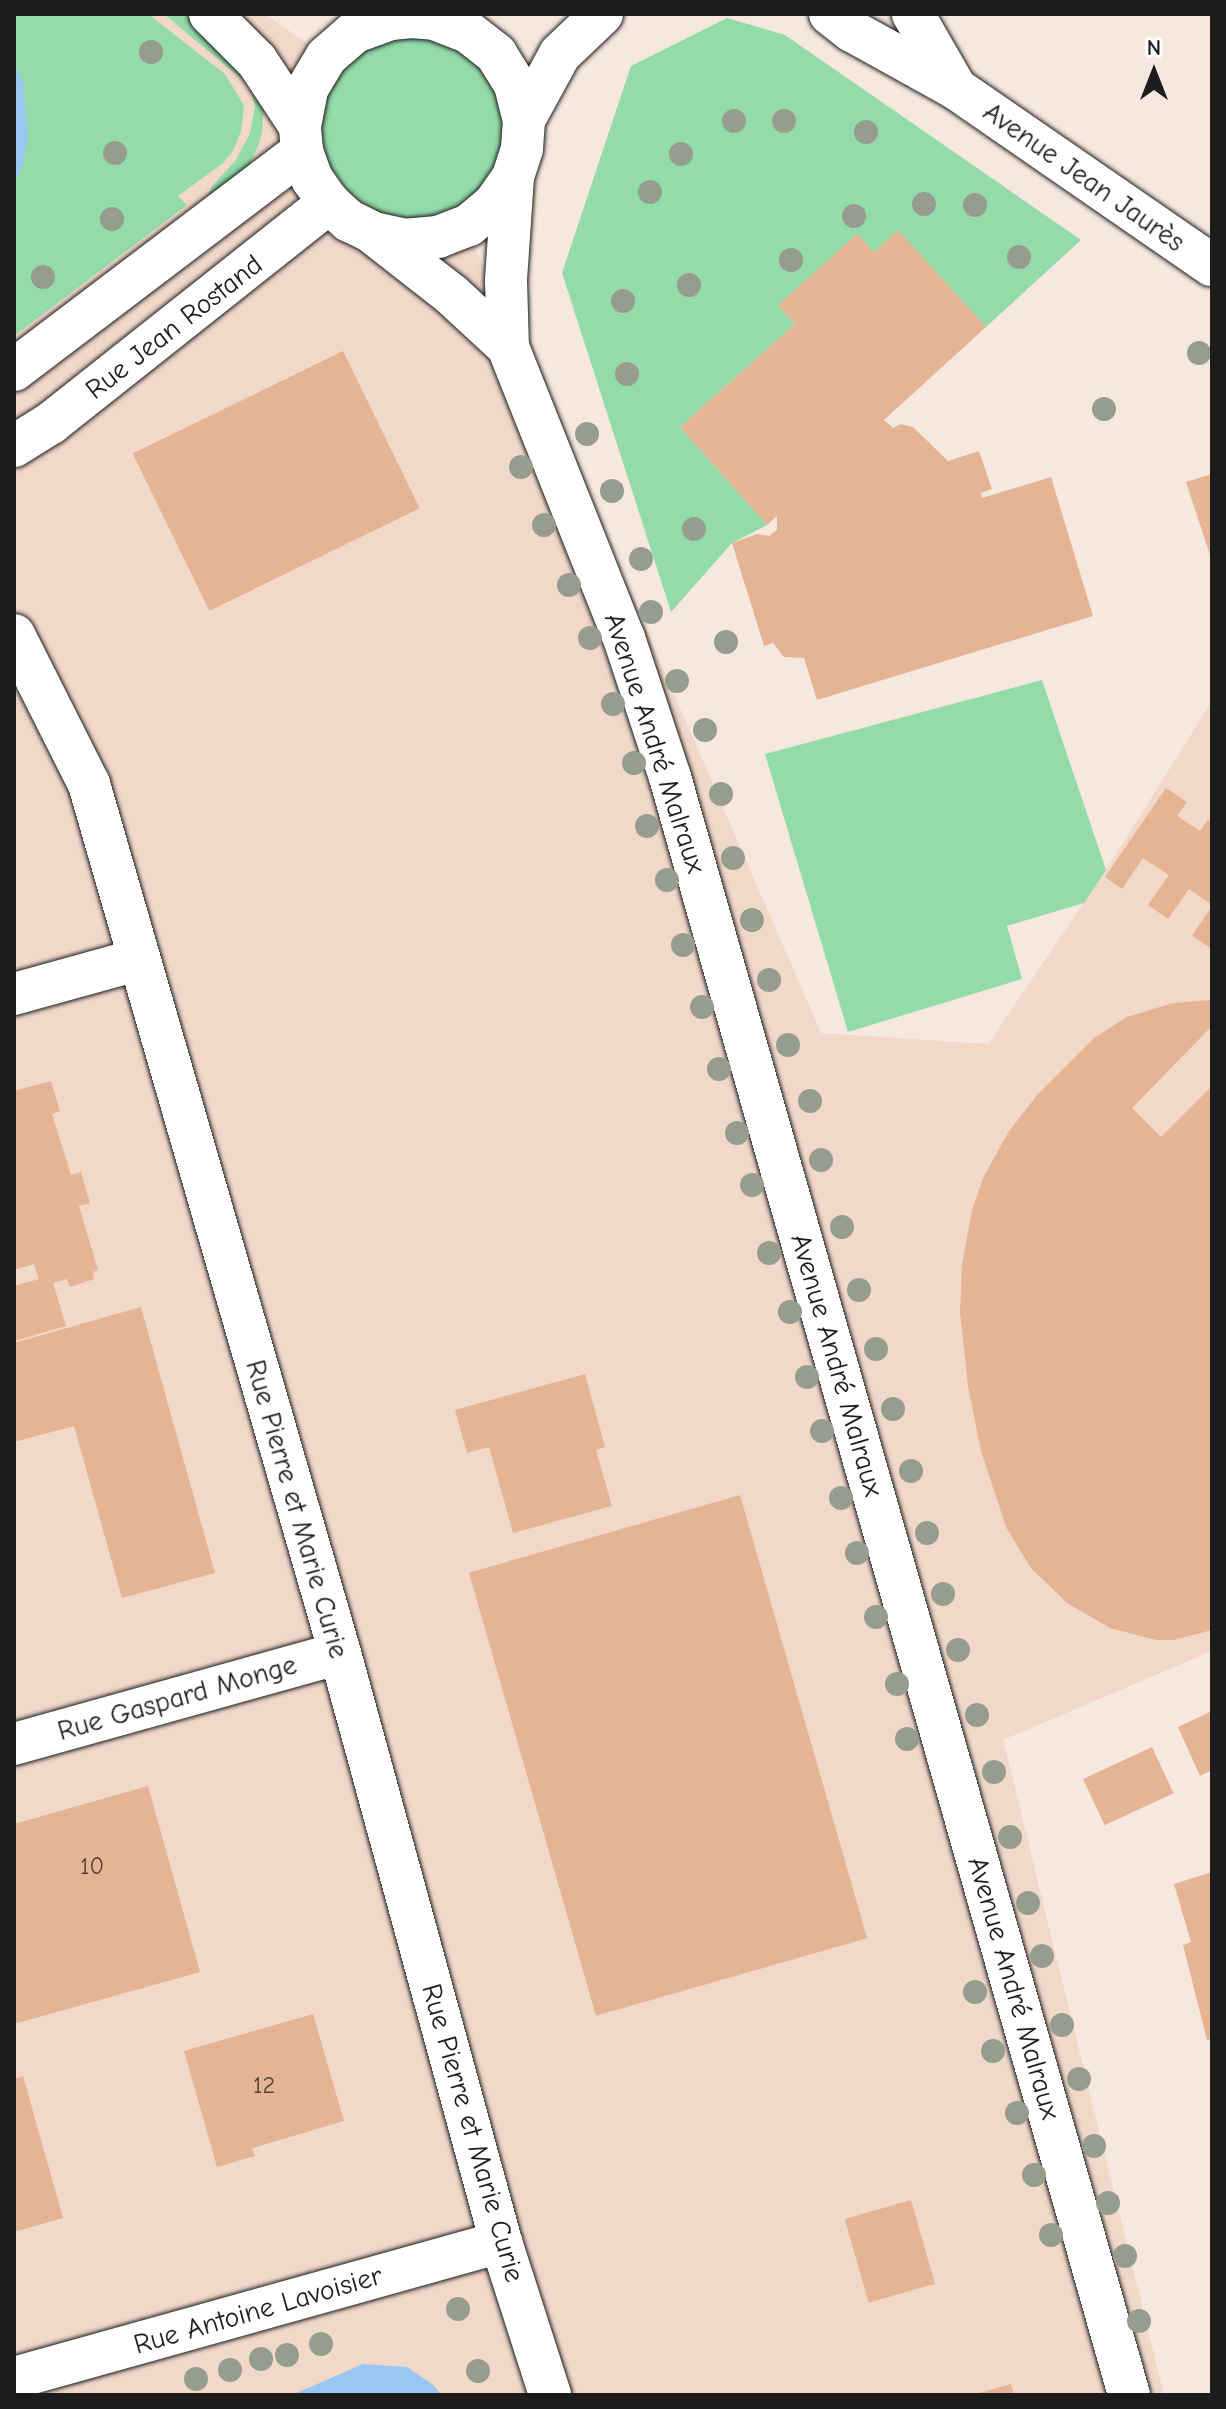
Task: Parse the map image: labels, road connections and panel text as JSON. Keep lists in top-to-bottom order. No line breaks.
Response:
{"streets":{"street":["Avenue Jean Jaurès","Rue Jean Rostand","Avenue André Malraux","Rue Pierre et Marie Curie","Rue Gaspard Monge","Rue Antoine Lavoisier"]},"crossings":[["Rue Pierre et Marie Curie","Rue Gaspard Monge"],["Rue Pierre et Marie Curie","Rue Antoine Lavoisier"]],"house_numbers":["10","12"],"north":"top"}
